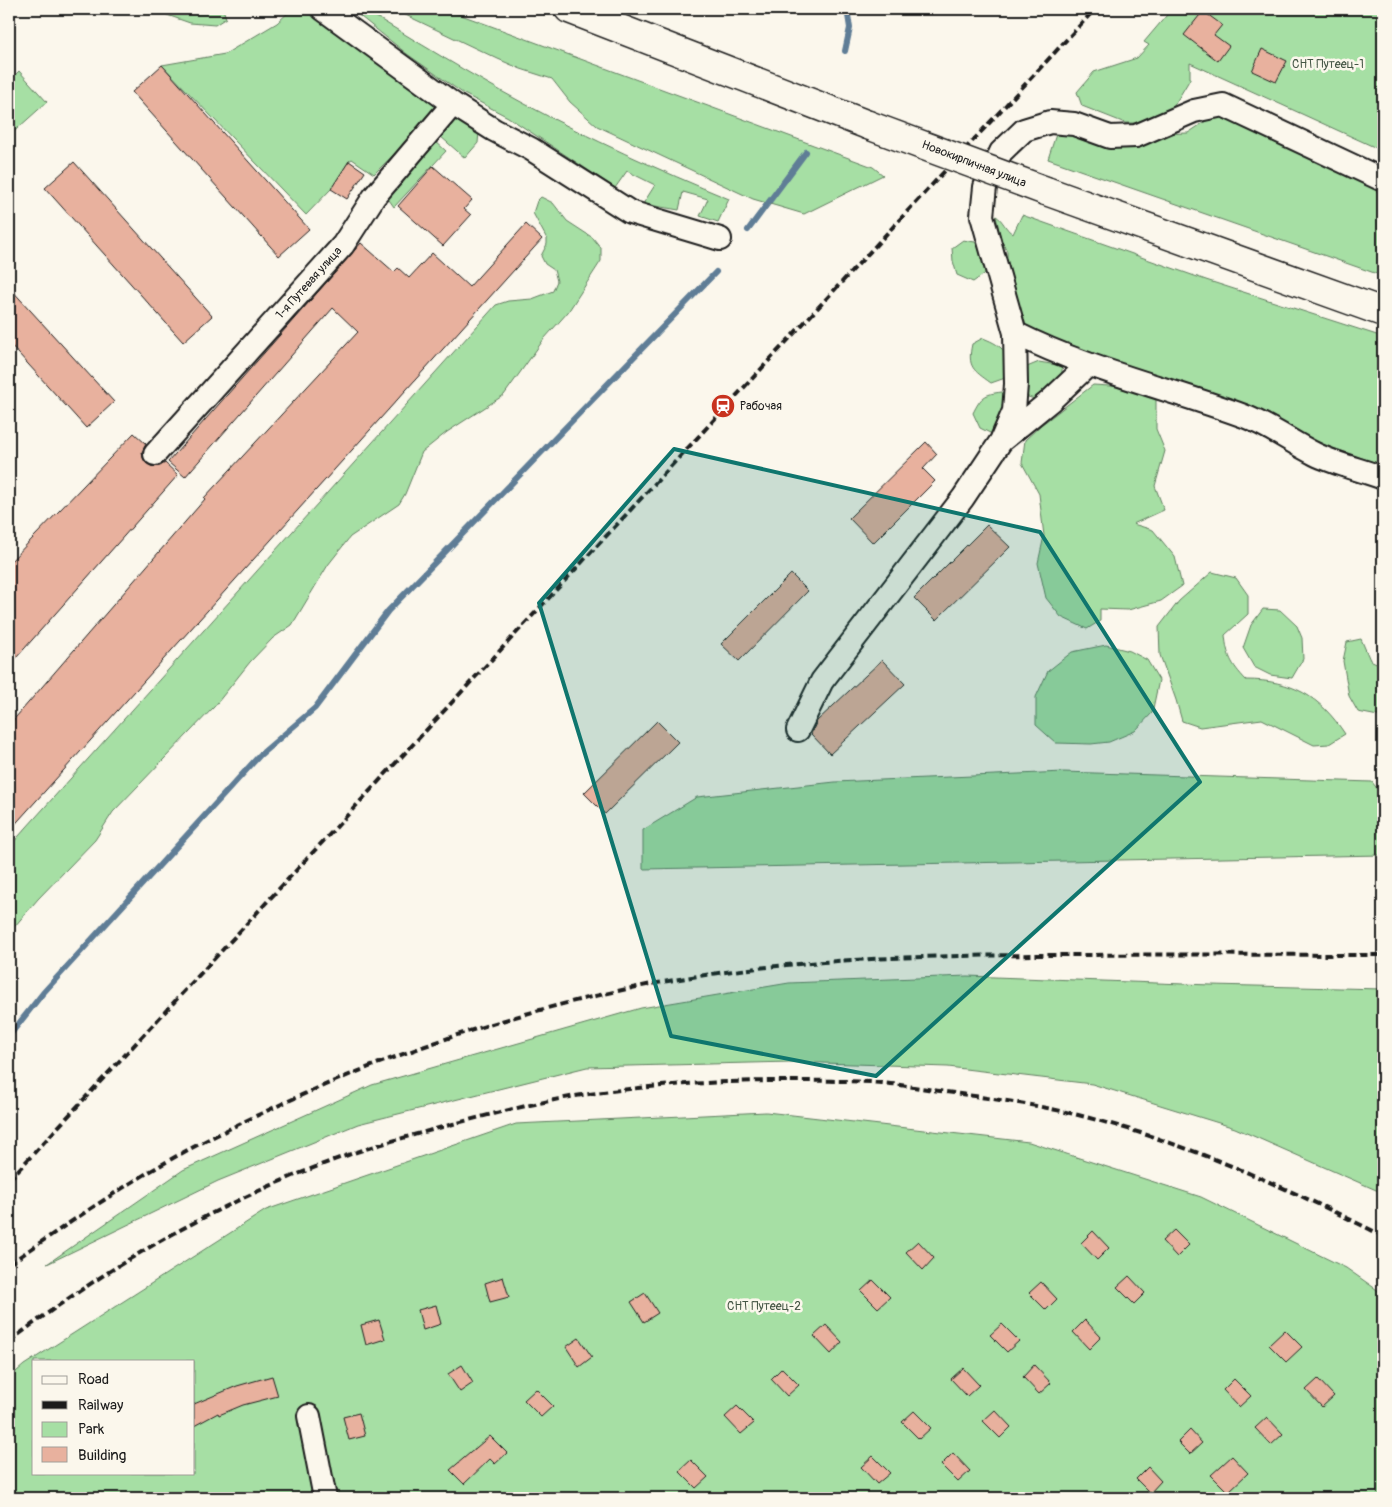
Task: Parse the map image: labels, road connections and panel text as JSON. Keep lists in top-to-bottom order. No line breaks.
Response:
{"streets":{"main road":["Новокирпичная улица"],"street":["1-я Путевая улица"]},"parks":["СНТ Путеец-1","СНТ Путеец-2"],"places":{"station":["Рабочая"]},"legend":["Road","Railway","Park","Building"]}
